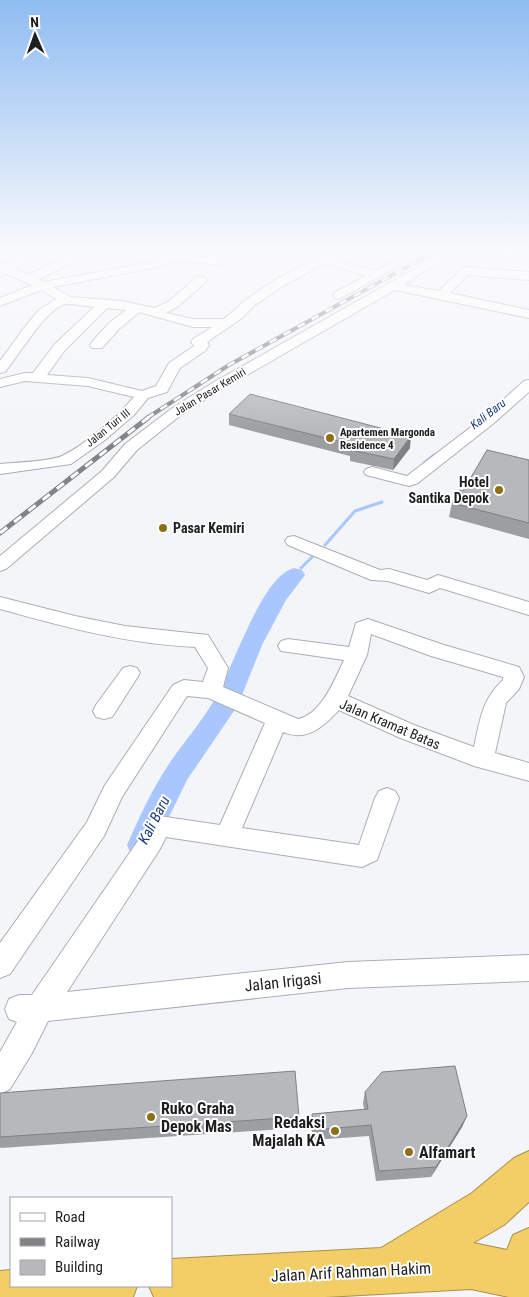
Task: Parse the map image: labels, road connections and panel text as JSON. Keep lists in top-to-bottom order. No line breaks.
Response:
{"streets":{"highway":["Jalan Arif Rahman Hakim"],"street":["Jalan Pasar Kemiri","Jalan Turi III","Jalan Kramat Batas","Jalan Irigasi"]},"water":["Kali Baru"],"places":["Apartemen Margonda Residence 4","Hotel Santika Depok","Pasar Kemiri","Ruko Graha Depok Mas","Redaksi Majalah KA","Alfamart"],"legend":["Road","Railway","Building"],"north":"top"}
